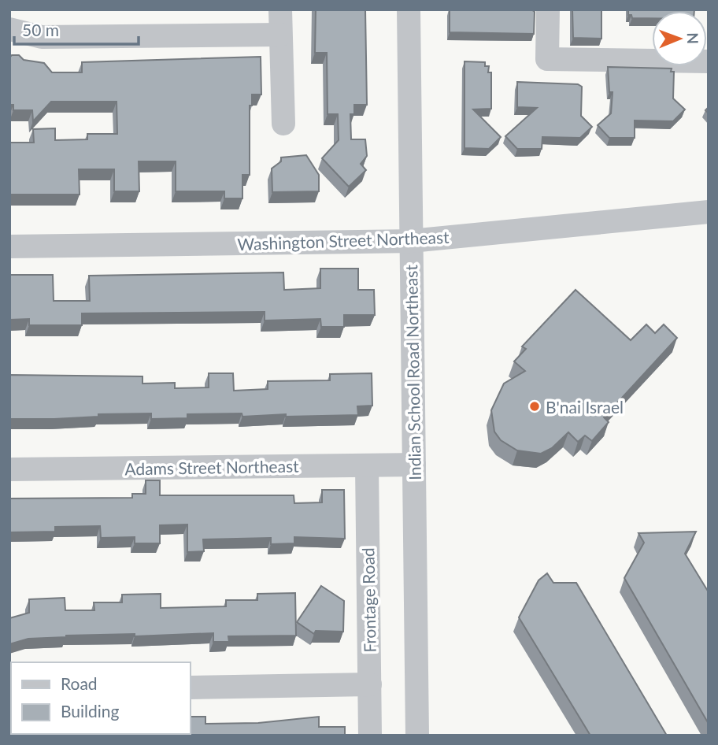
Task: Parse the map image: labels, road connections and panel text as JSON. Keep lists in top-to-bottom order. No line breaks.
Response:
{"streets":{"street":["Washington Street Northeast","Indian School Road Northeast","Adams Street Northeast","Frontage Road"]},"crossings":[["Washington Street Northeast","Indian School Road Northeast"],["Indian School Road Northeast","Adams Street Northeast"],["Adams Street Northeast","Frontage Road"]],"places":["B'nai Israel"],"legend":["Road","Building"],"scale_bar":"50 m","north":"right"}
